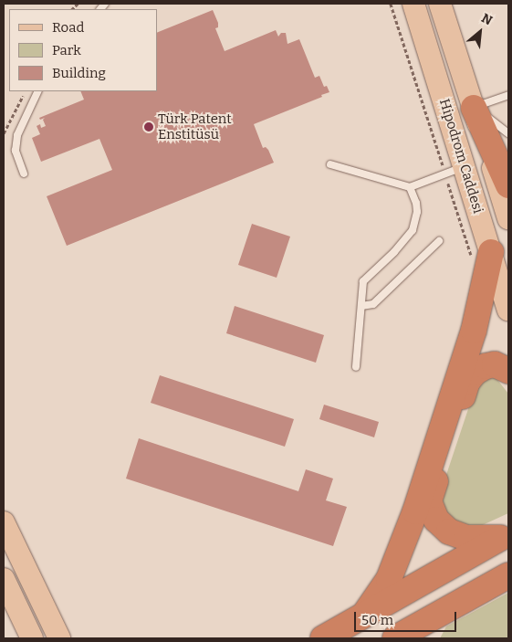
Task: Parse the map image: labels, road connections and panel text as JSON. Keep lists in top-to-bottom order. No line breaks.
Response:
{"streets":{"main road":["Hipodrom Caddesi"]},"places":["Türk Patent Enstitüsü"],"legend":["Road","Park","Building"],"scale_bar":"50 m","north":"top right"}
